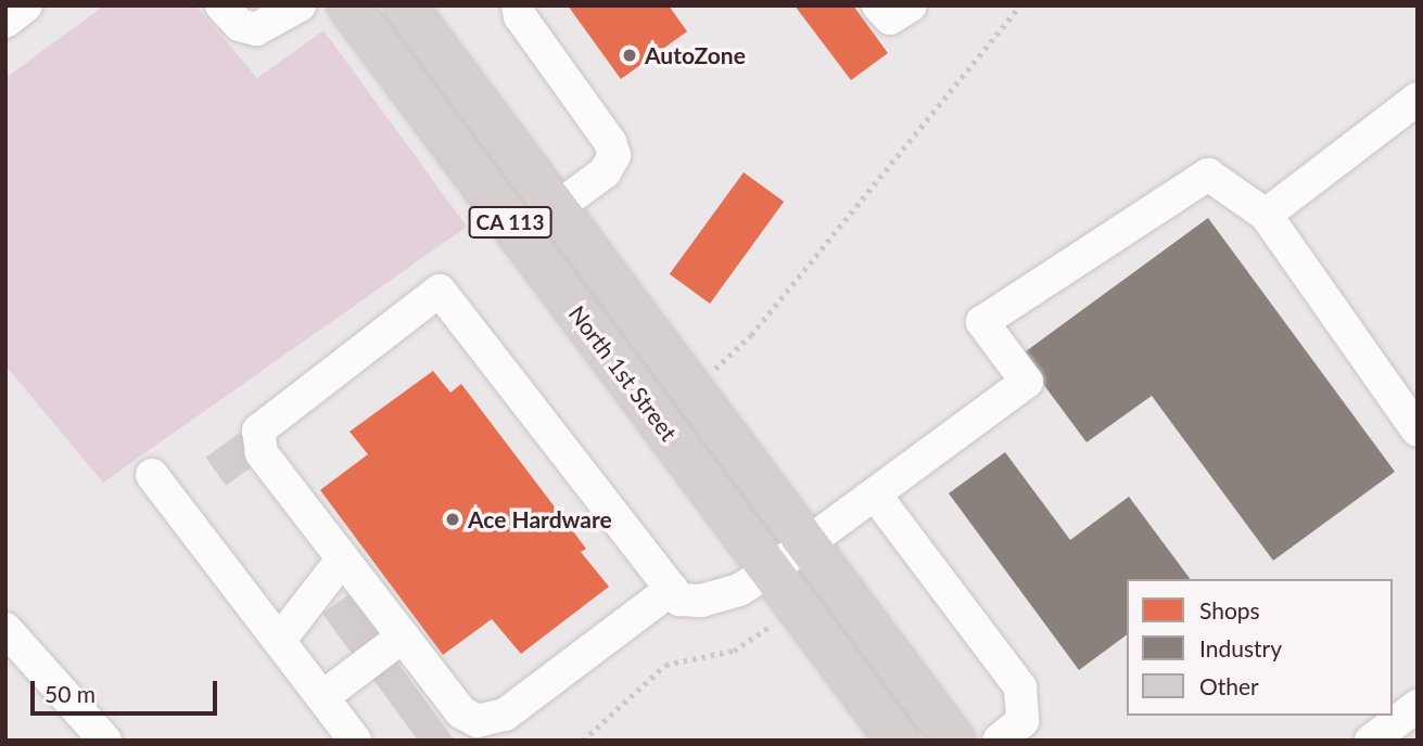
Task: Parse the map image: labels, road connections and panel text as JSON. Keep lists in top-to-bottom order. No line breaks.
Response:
{"streets":{"main road":["CA 113","North 1st Street"]},"places":["AutoZone","Ace Hardware"],"legend":["Shops","Industry","Other"],"scale_bar":"50 m"}
